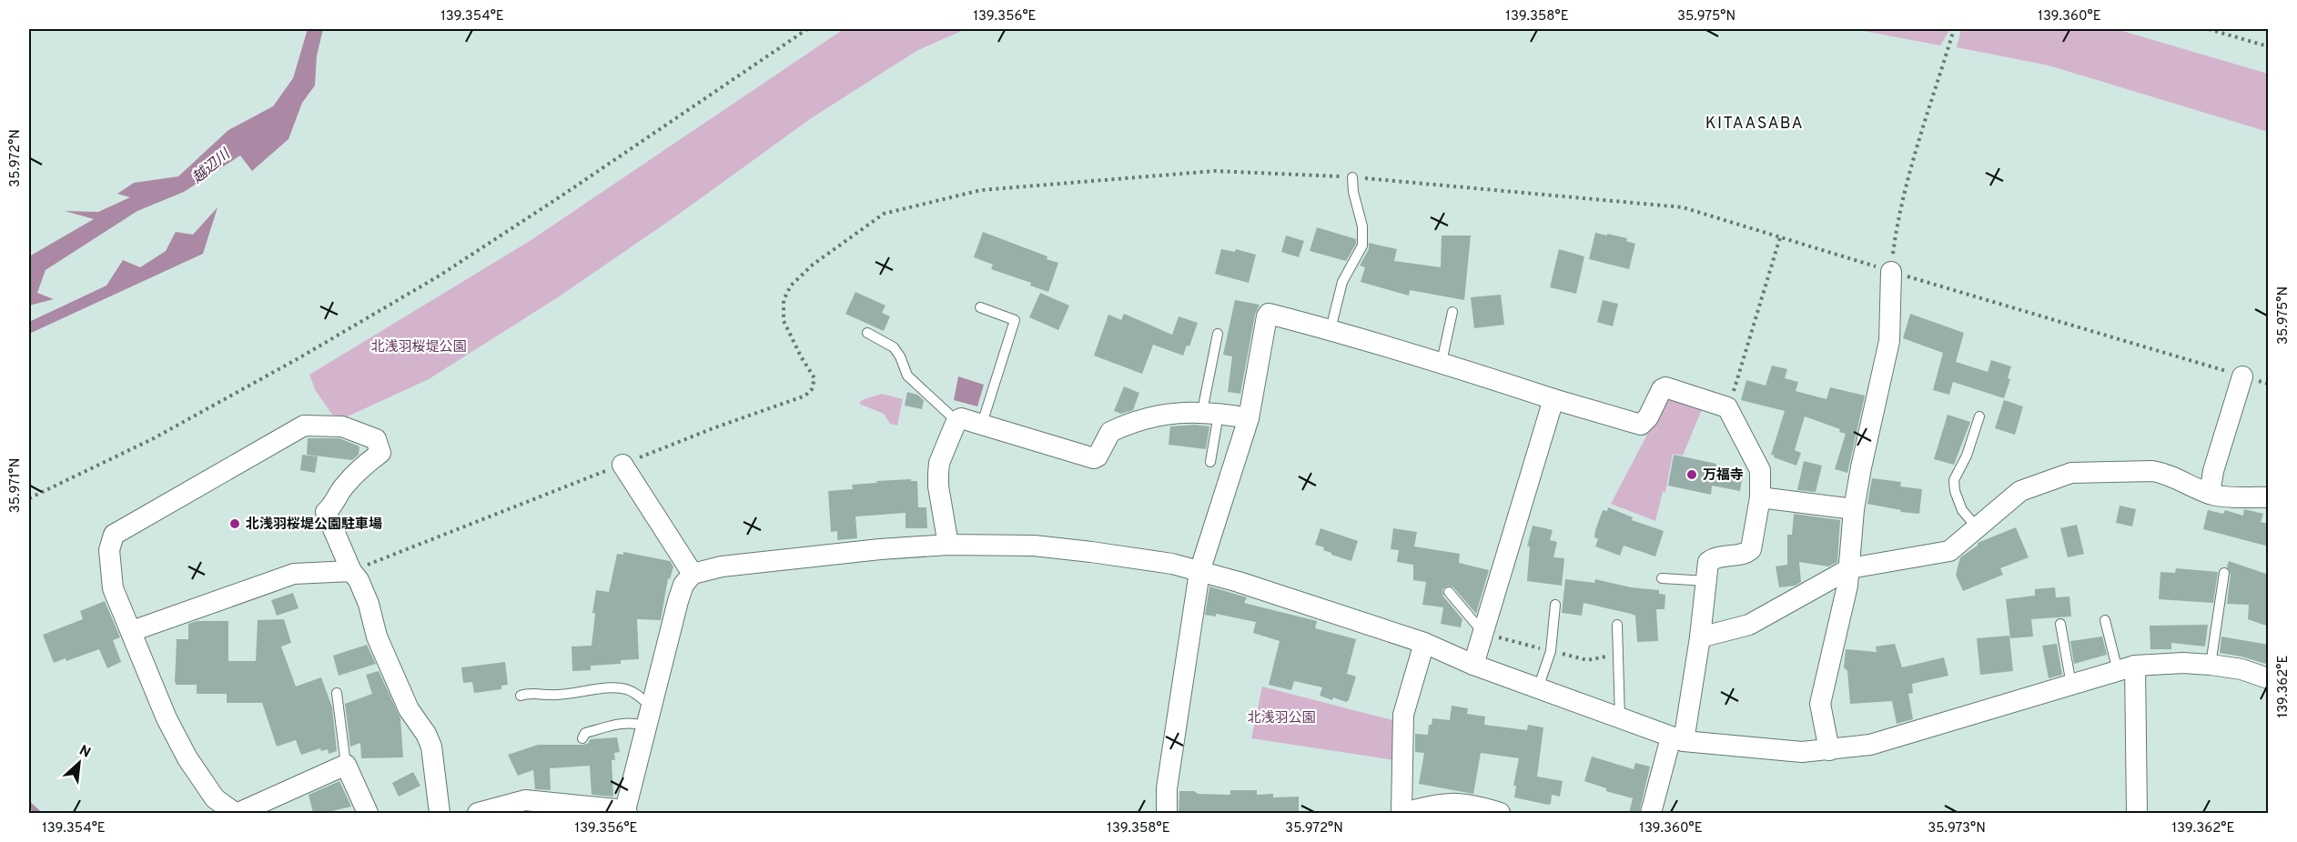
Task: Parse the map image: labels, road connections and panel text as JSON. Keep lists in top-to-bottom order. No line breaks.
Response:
{"districts":["KITAASABA"],"water":["越辺川"],"parks":["北浅羽桜堤公園","北浅羽公園"],"places":["万福寺","北浅羽桜堤公園駐車場"],"north":"top right","coordinates":["139.354°E","139.356°E","139.358°E","35.975°N","139.360°E","35.972°N","35.971°N","139.362°E","35.973°N"]}
